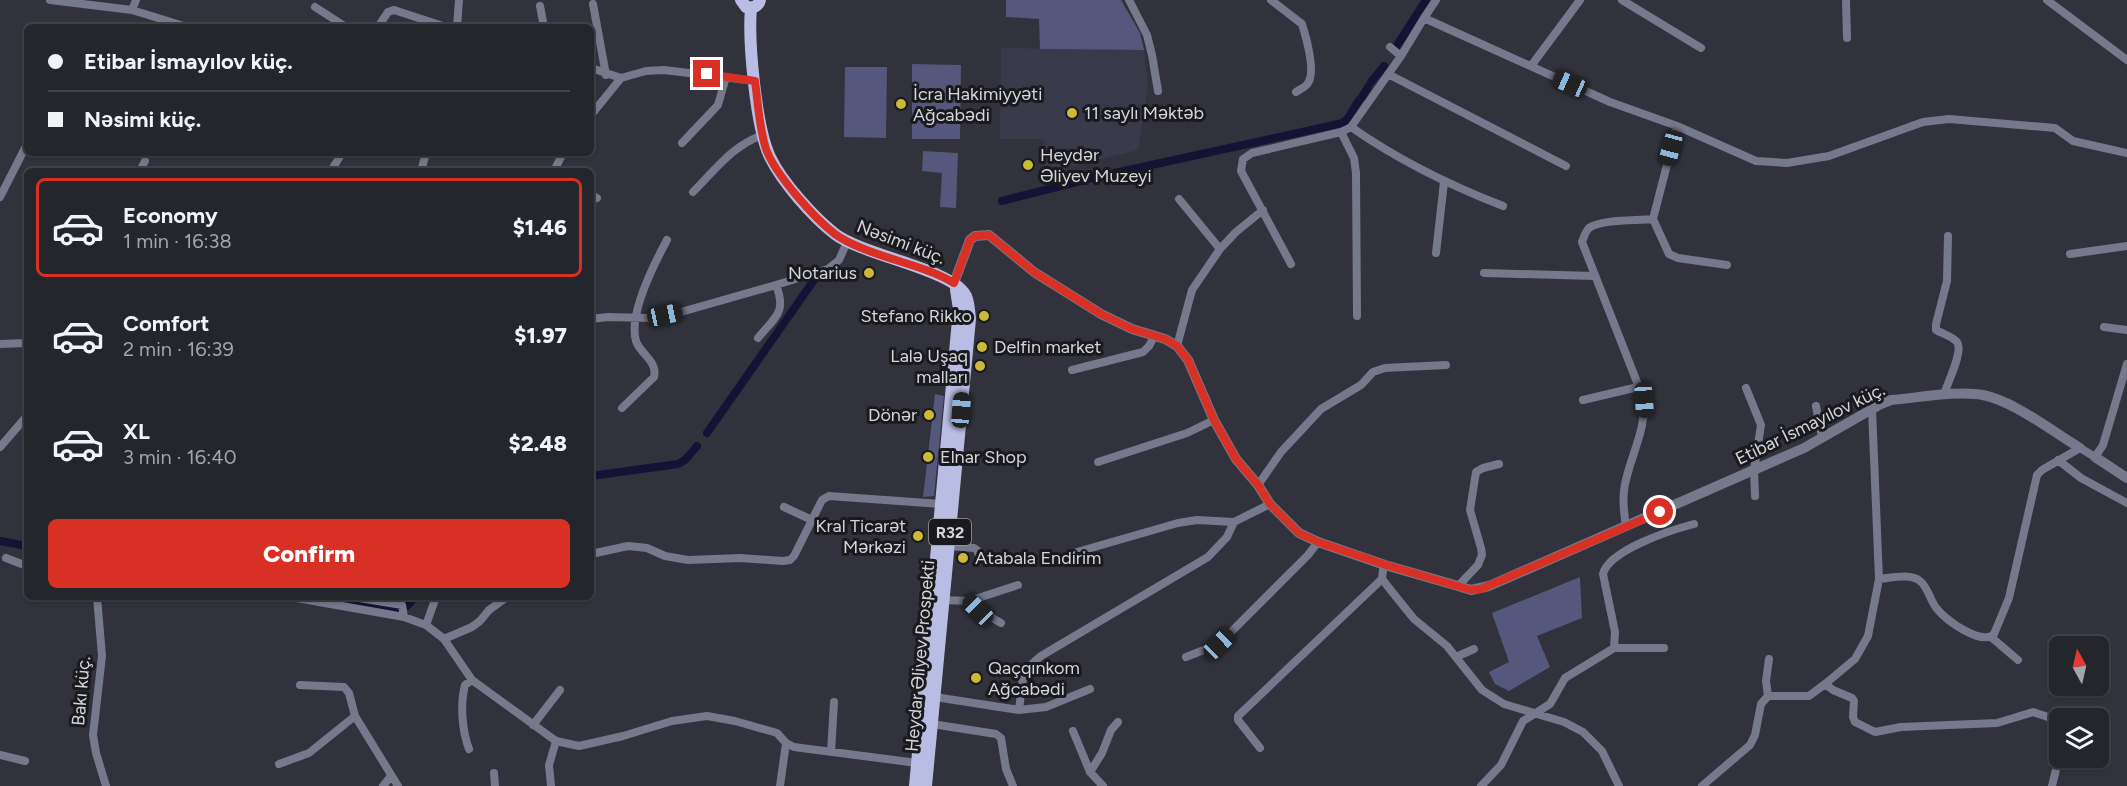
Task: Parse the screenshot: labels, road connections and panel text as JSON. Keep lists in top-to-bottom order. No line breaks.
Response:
{"streets":{"main road":["Nəsimi küç.","R32","Heydar Əliyev Prospekti"],"street":["Etibar İsmayılov küç.","Bakı küç."]},"crossings":[["Nəsimi küç.","R32"],["Nəsimi küç.","Heydar Əliyev Prospekti"],["R32","Heydar Əliyev Prospekti"]],"places":["İcra Hakimiyyəti Ağcabədi","11 saylı Məktəb","Heydər Əliyev Muzeyi","Notarius","Stefano Rikko","Delfin market","Lalə Uşaq malları","Dönər","Elnar Shop","Kral Ticarət Mərkəzi","Atabala Endirim","Qaçqınkom Ağcabədi"],"north":"top","page":{"banner":["Etibar İsmayılov küç.","Nəsimi küç."],"list":[{"name":"Economy","note":"1 min · 16:38","value":"$1.46"},{"name":"Comfort","note":"2 min · 16:39","value":"$1.97"},{"name":"XL","note":"3 min · 16:40","value":"$2.48"}],"buttons":"Confirm"}}
